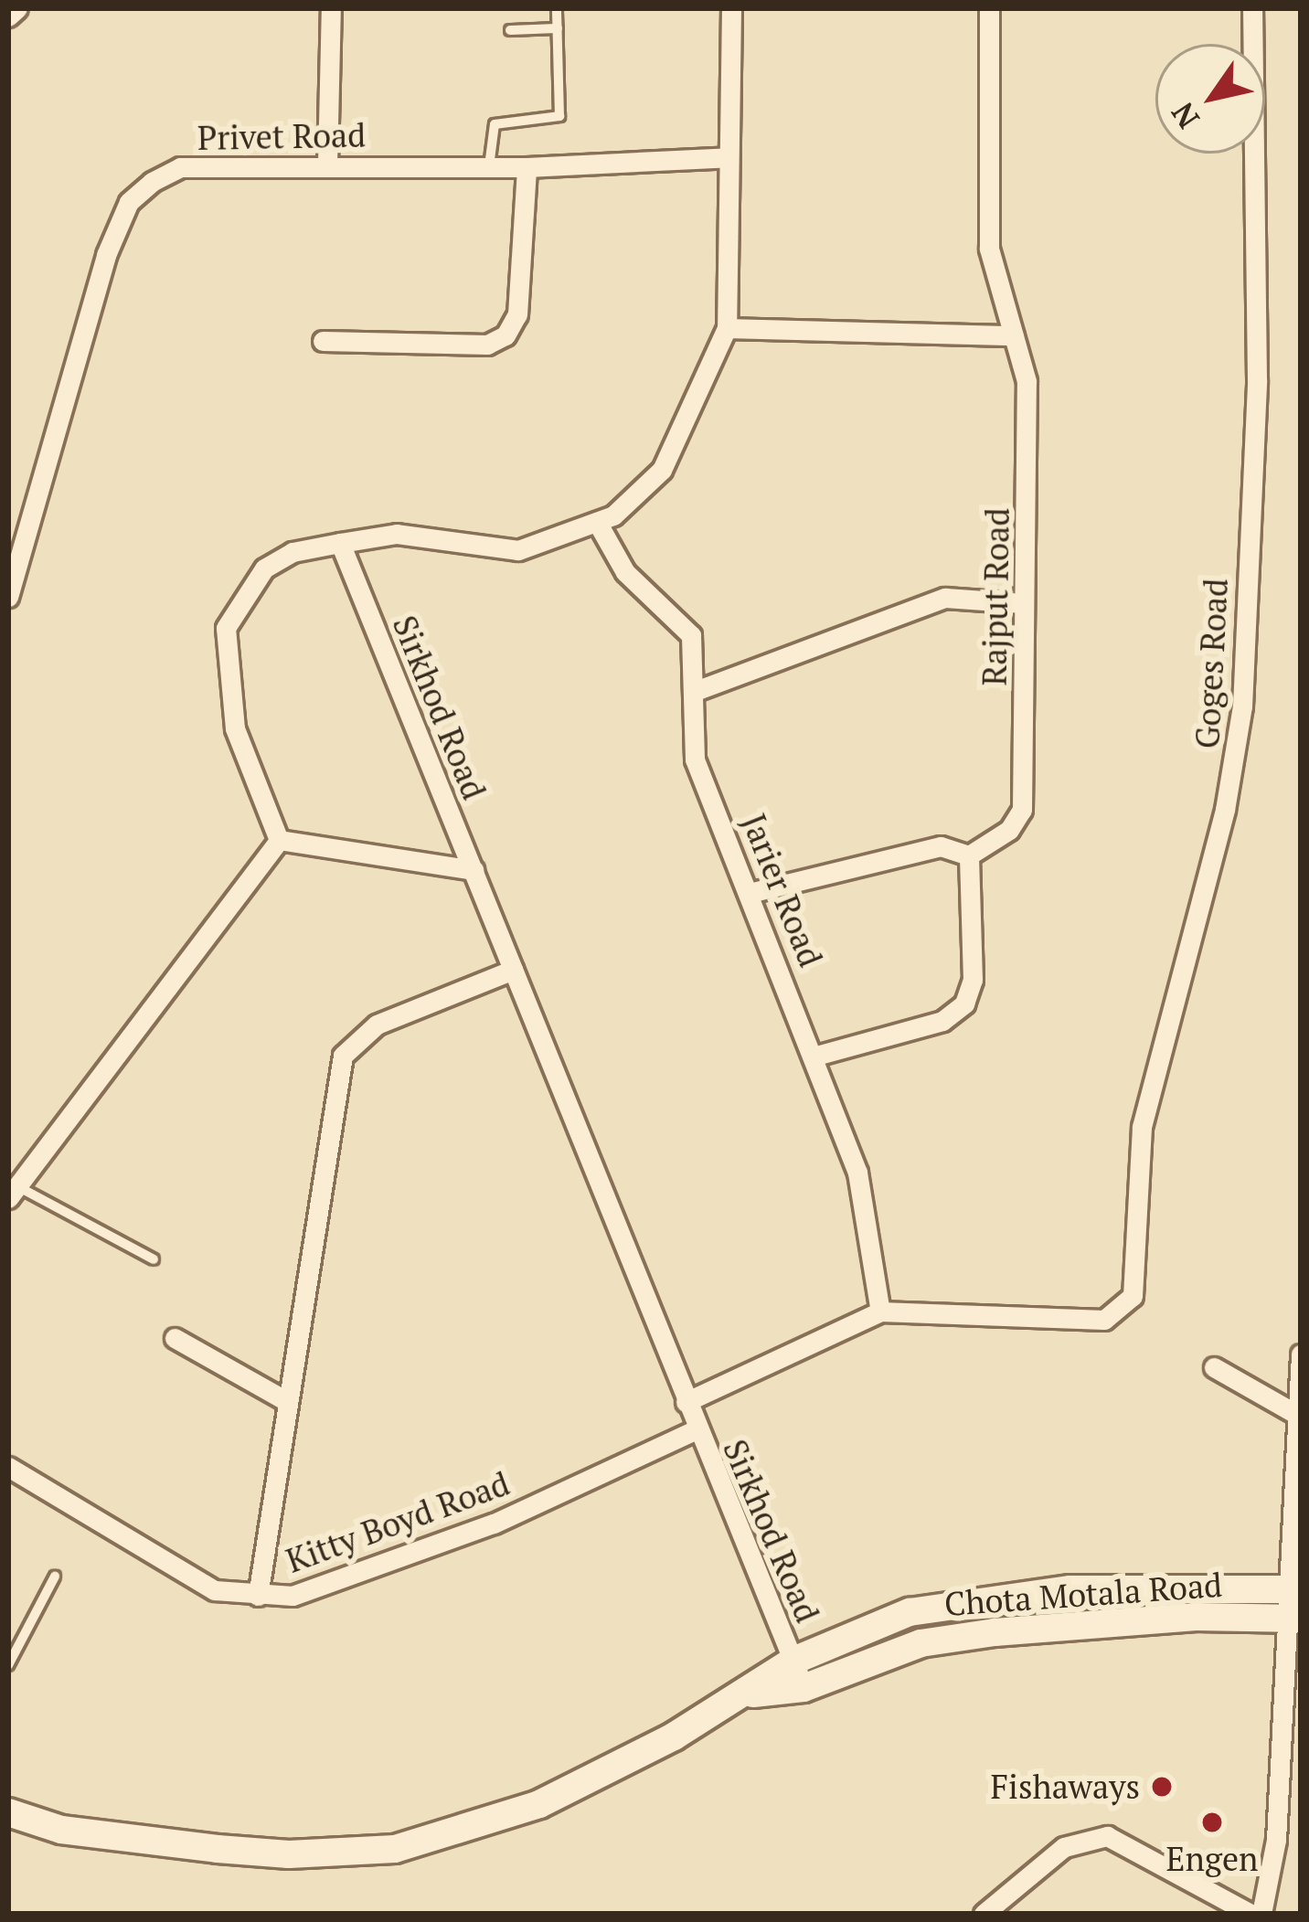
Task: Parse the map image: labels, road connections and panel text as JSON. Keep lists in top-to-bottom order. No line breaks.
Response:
{"streets":{"street":["Privet Road","Rajput Road","Goges Road","Sirkhod Road","Jarier Road","Kitty Boyd Road","Chota Motala Road"]},"crossings":[["Goges Road","Jarier Road"],["Sirkhod Road","Kitty Boyd Road"],["Sirkhod Road","Chota Motala Road"]],"places":["Fishaways","Engen"],"north":"bottom left"}
